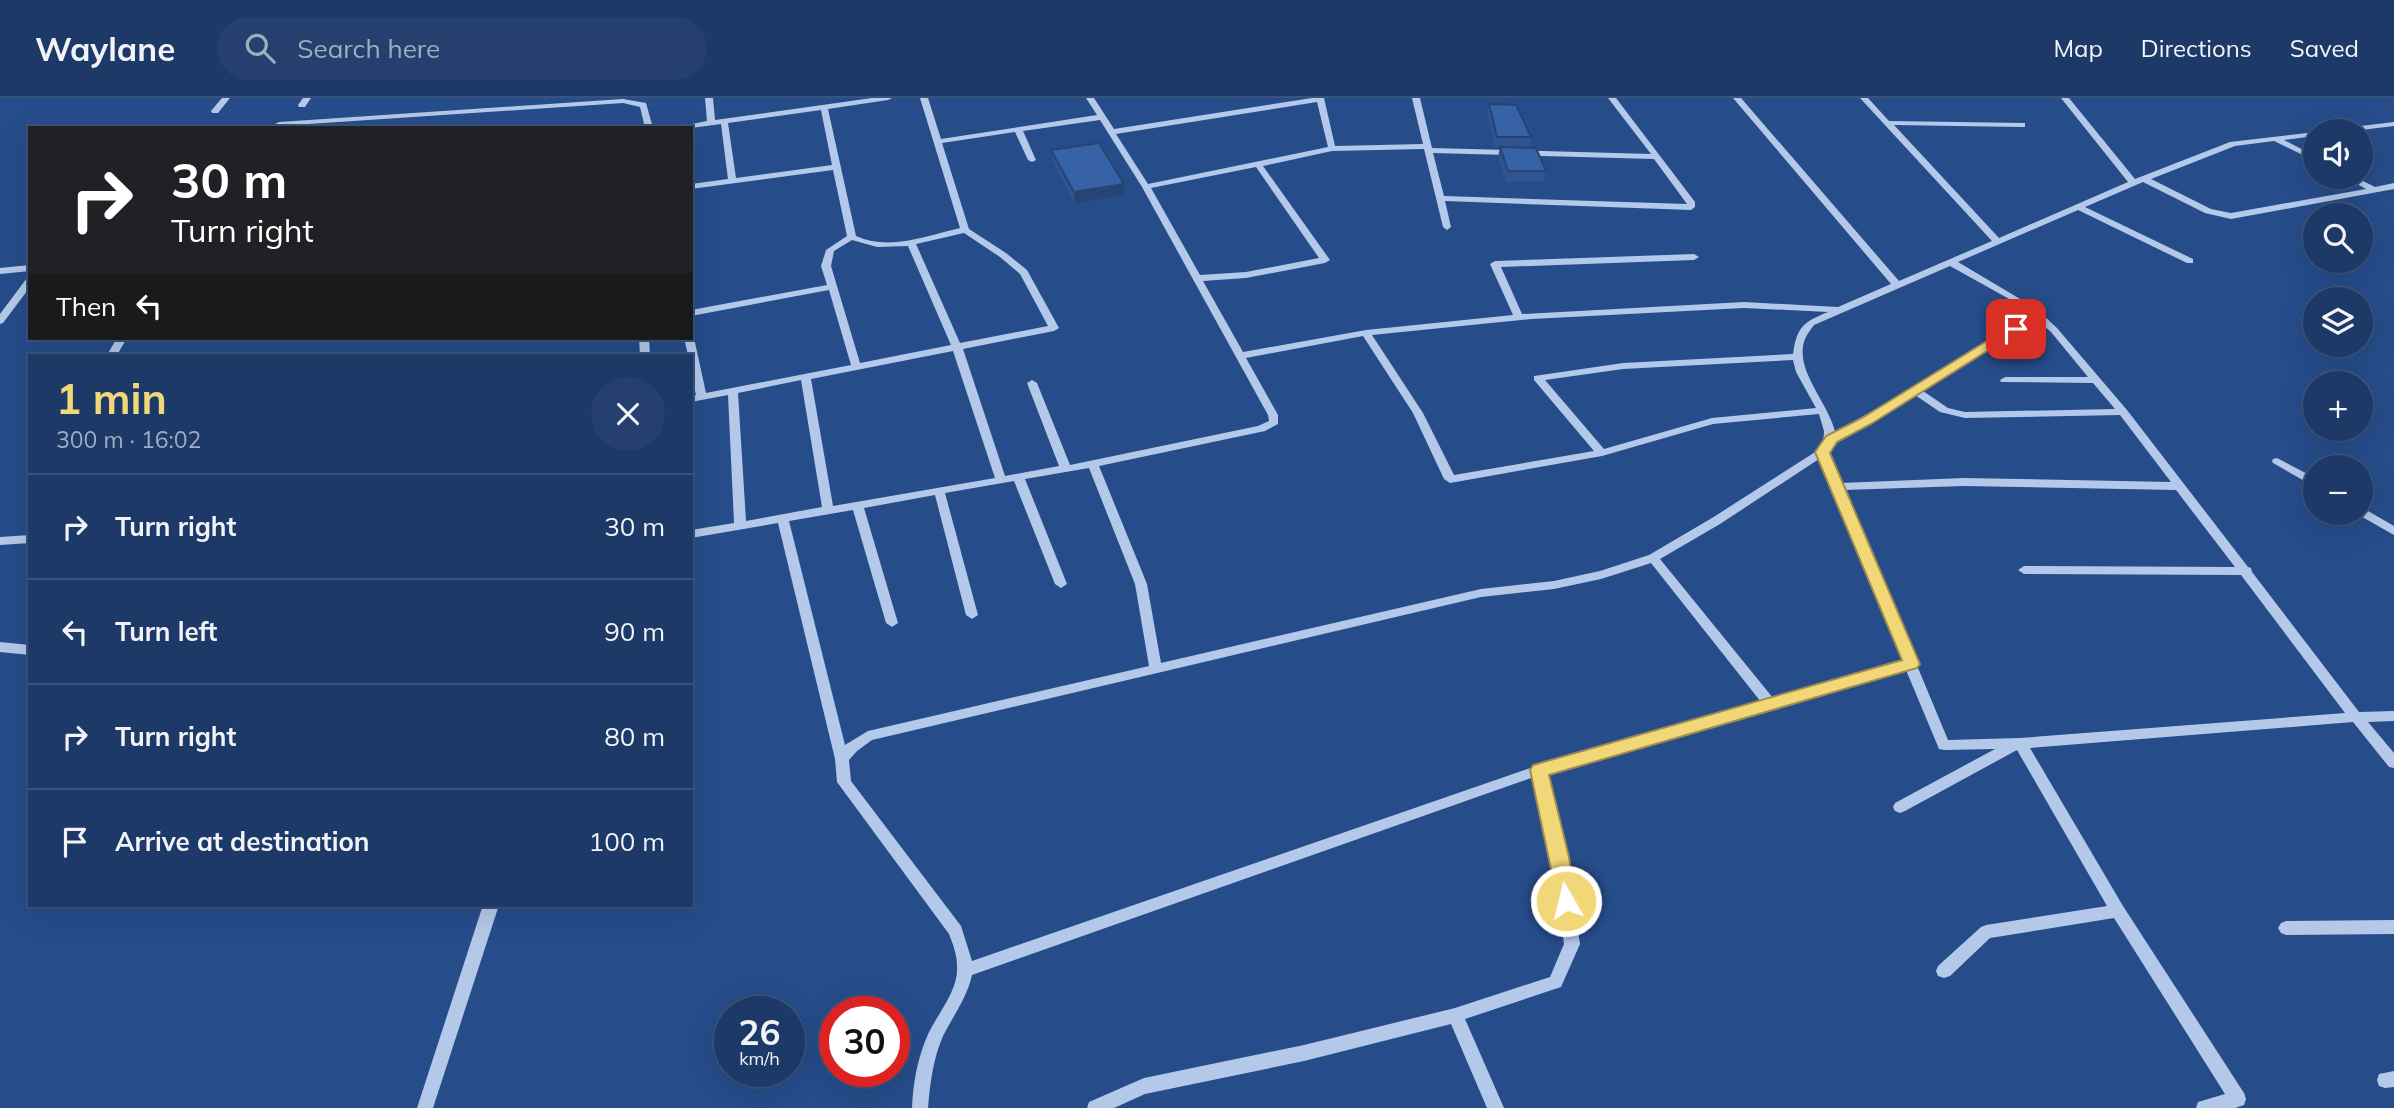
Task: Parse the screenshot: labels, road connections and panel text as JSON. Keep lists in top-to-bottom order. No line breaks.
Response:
{"page":{"header":"Waylane","search":"Search here","nav":["Map","Directions","Saved"],"map_buttons":["+","−"],"turn":["30 m","Turn right"],"then":"Then","heading":["1 min","300 m · 16:02"],"list":[{"name":"Turn right","value":"30 m"},{"name":"Turn left","value":"90 m"},{"name":"Turn right","value":"80 m"},{"name":"Arrive at destination","value":"100 m"}],"speed":"26 km/h","limit":"30"}}
